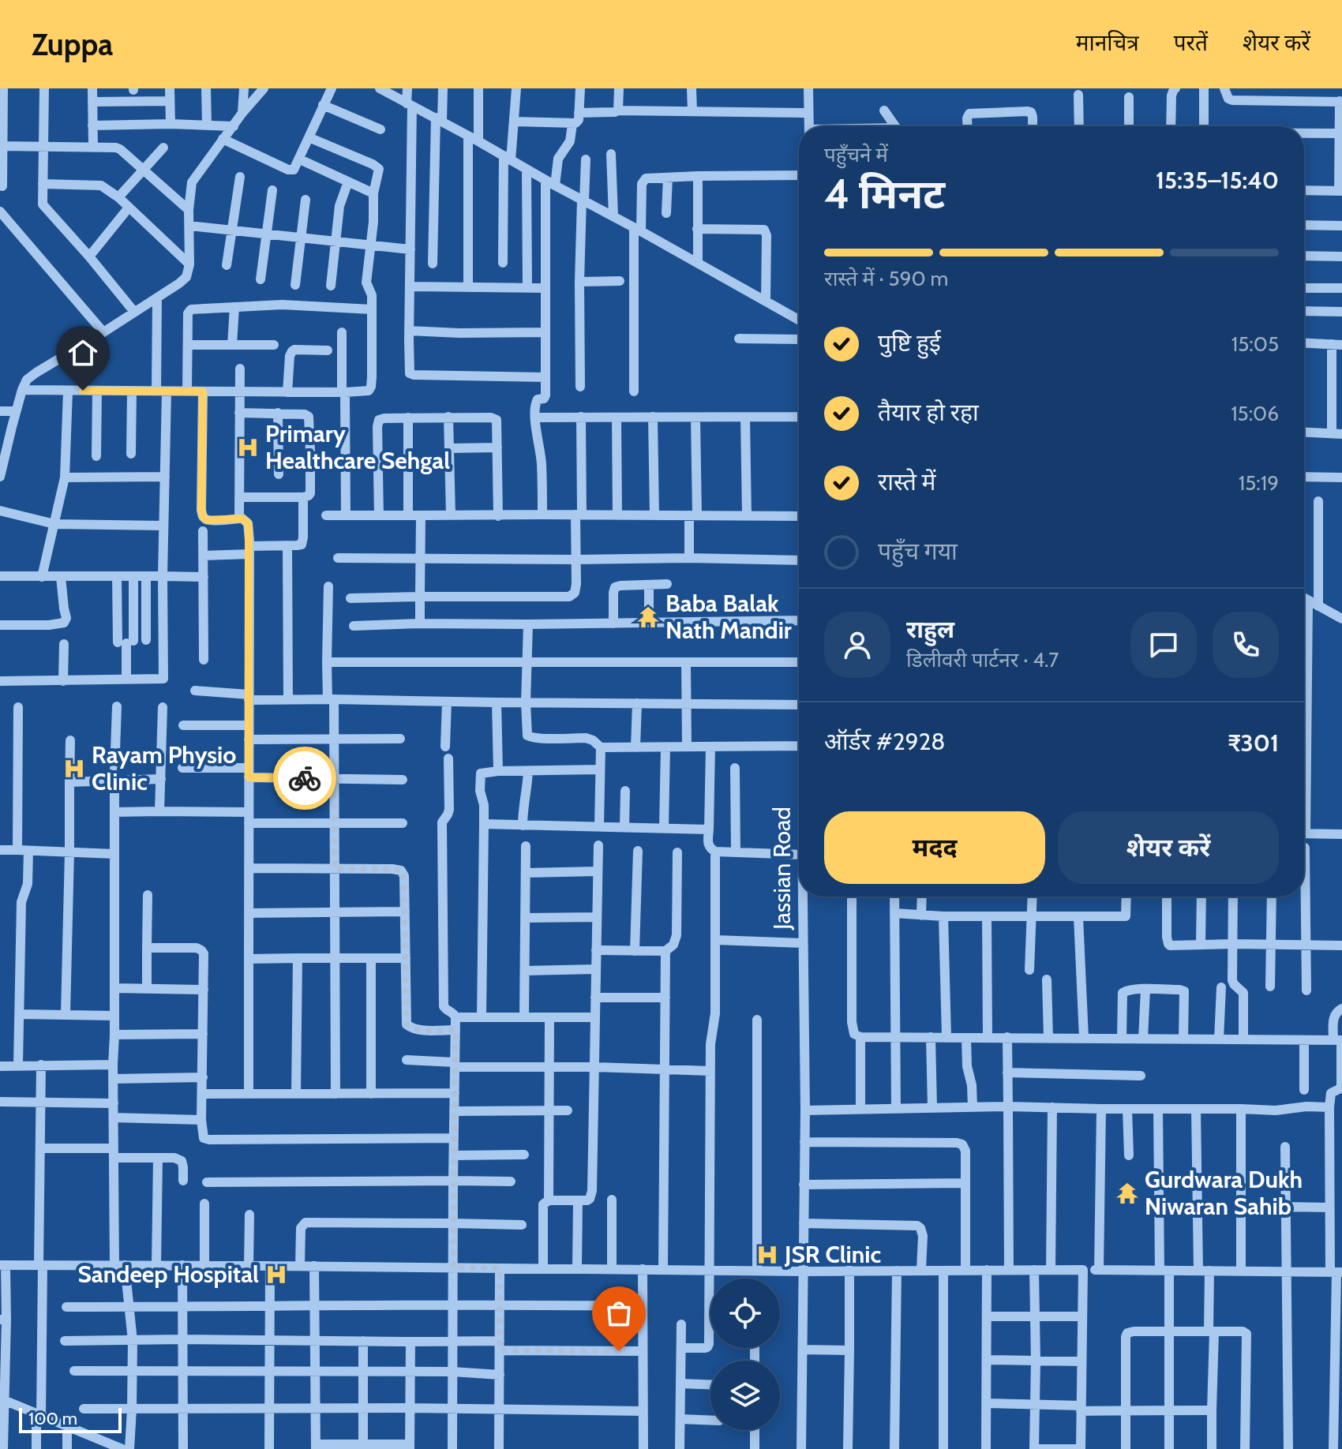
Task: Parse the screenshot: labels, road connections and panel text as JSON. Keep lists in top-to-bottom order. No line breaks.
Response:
{"streets":{"street":["Jassian Road"]},"places":{"hospital":["Primary Healthcare Sehgal","Rayam Physio Clinic","JSR Clinic","Sandeep Hospital"],"temple":["Baba Balak Nath Mandir","Gurdwara Dukh Niwaran Sahib"]},"scale_bar":"100 m","page":{"header":"Zuppa","nav":["मानचित्र","परतें","शेयर करें"],"heading":["4 मिनट","पहुँचने में","15:35–15:40"],"panel":["राहुल","डिलीवरी पार्टनर · 4.7","ऑर्डर #2928","₹301"],"bar":"रास्ते में · 590 m","list":[["पुष्टि हुई","15:05"],["तैयार हो रहा","15:06"],["रास्ते में","15:19"],"पहुँच गया"],"buttons":["मदद","शेयर करें"],"scale":"100 m"}}
